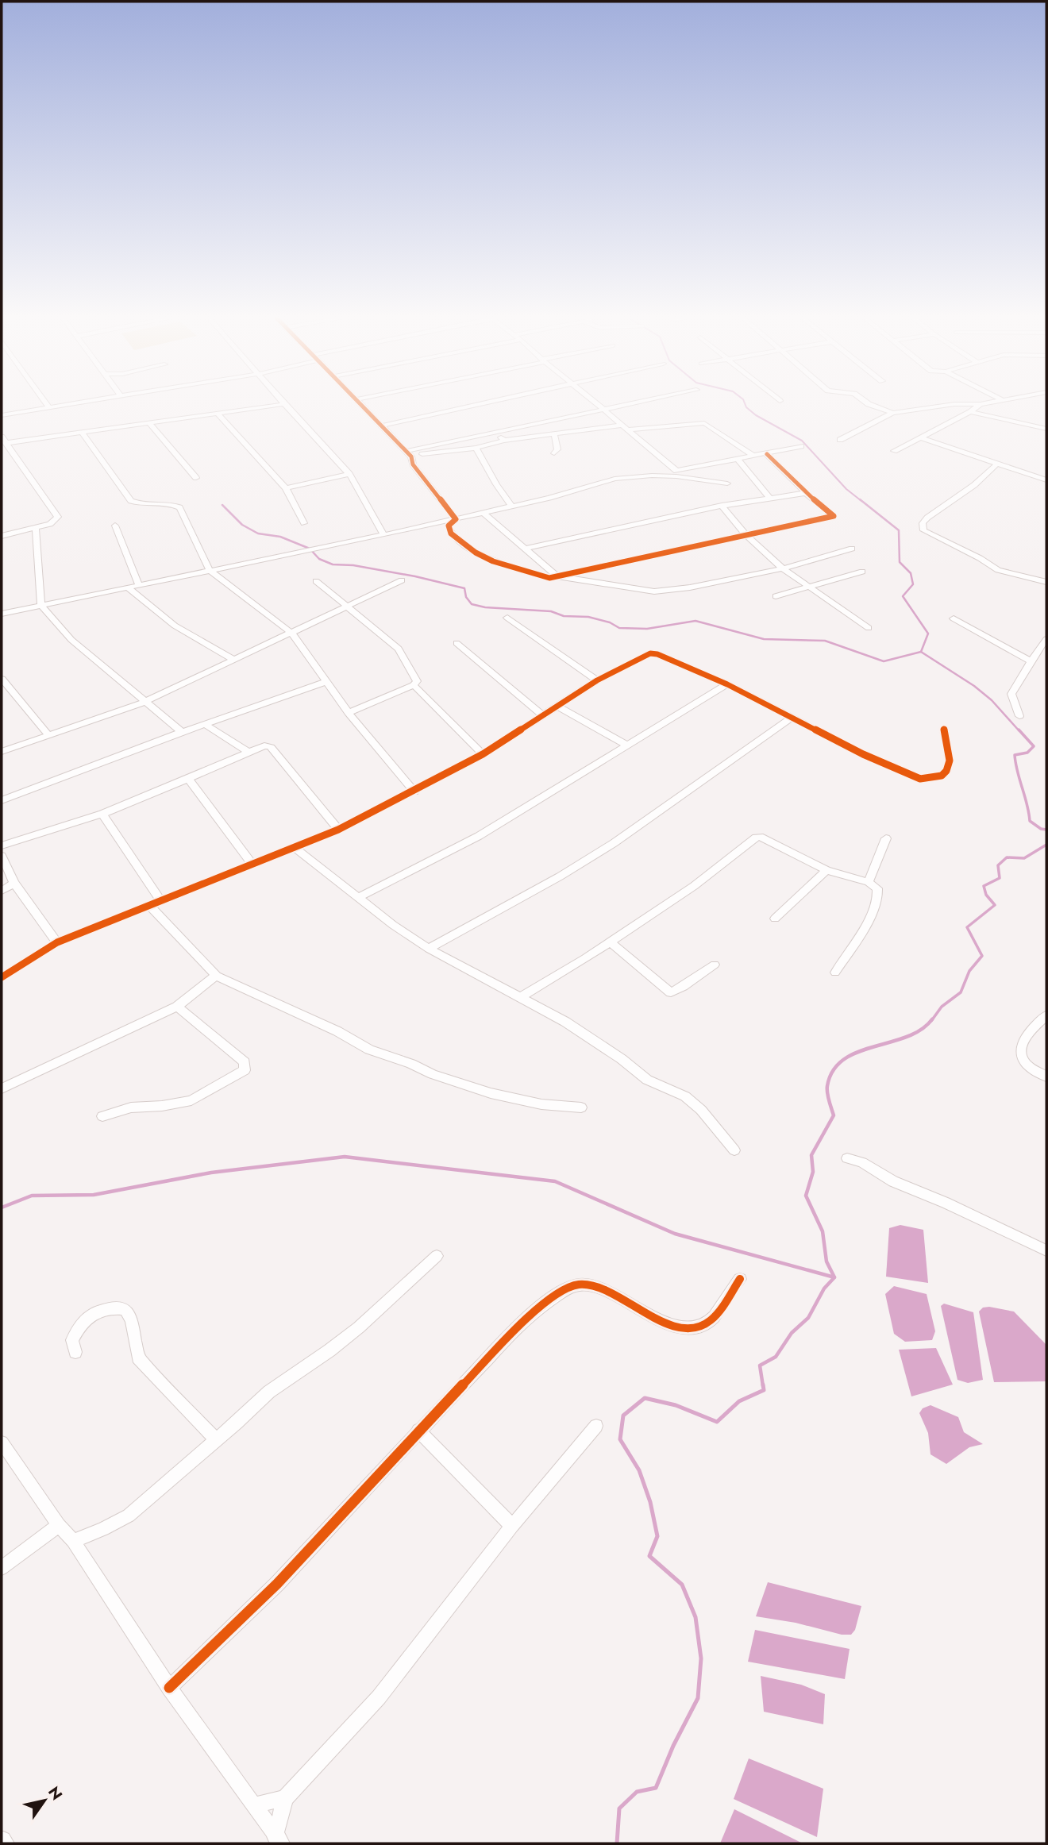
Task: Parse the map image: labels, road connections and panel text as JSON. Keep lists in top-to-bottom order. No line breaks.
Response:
{"north":"top right"}
